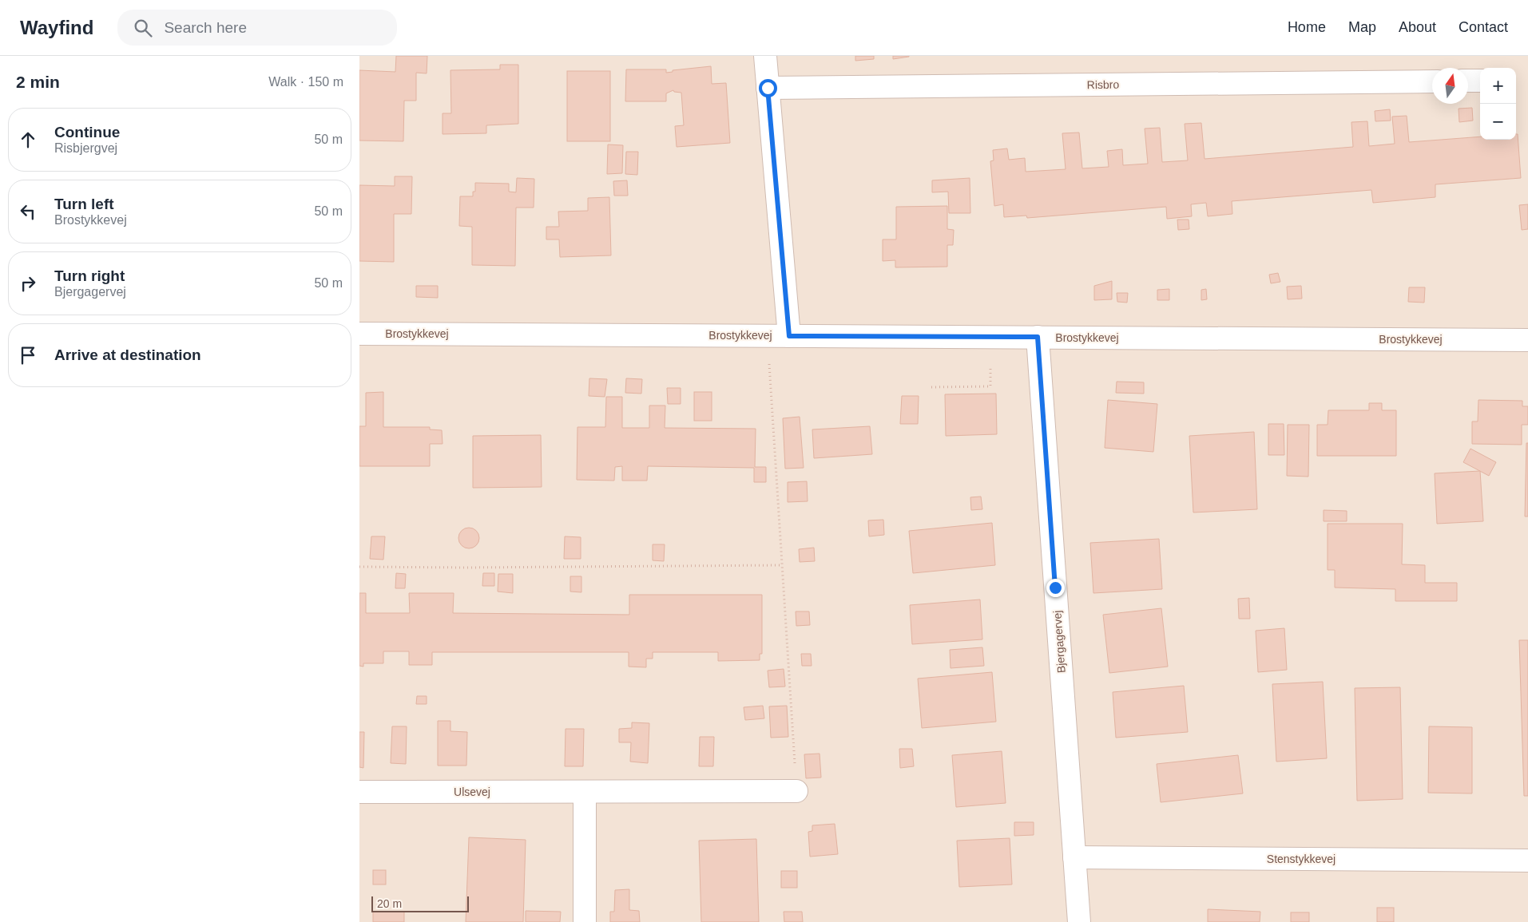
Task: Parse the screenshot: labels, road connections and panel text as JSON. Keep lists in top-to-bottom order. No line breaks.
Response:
{"streets":{"street":["Risbro","Brostykkevej","Bjergagervej","Ulsevej","Stenstykkevej"]},"crossings":[["Brostykkevej","Bjergagervej"],["Bjergagervej","Stenstykkevej"]],"scale_bar":"20 m","north":"top","page":{"header":"Wayfind","search":"Search here","nav":["Home","Map","About","Contact"],"heading":["2 min","Walk · 150 m"],"map_buttons":["+","−"],"list":[["Continue","Risbjergvej","50 m"],["Turn left","Brostykkevej","50 m"],["Turn right","Bjergagervej","50 m"],"Arrive at destination"],"scale":"20 m"}}
